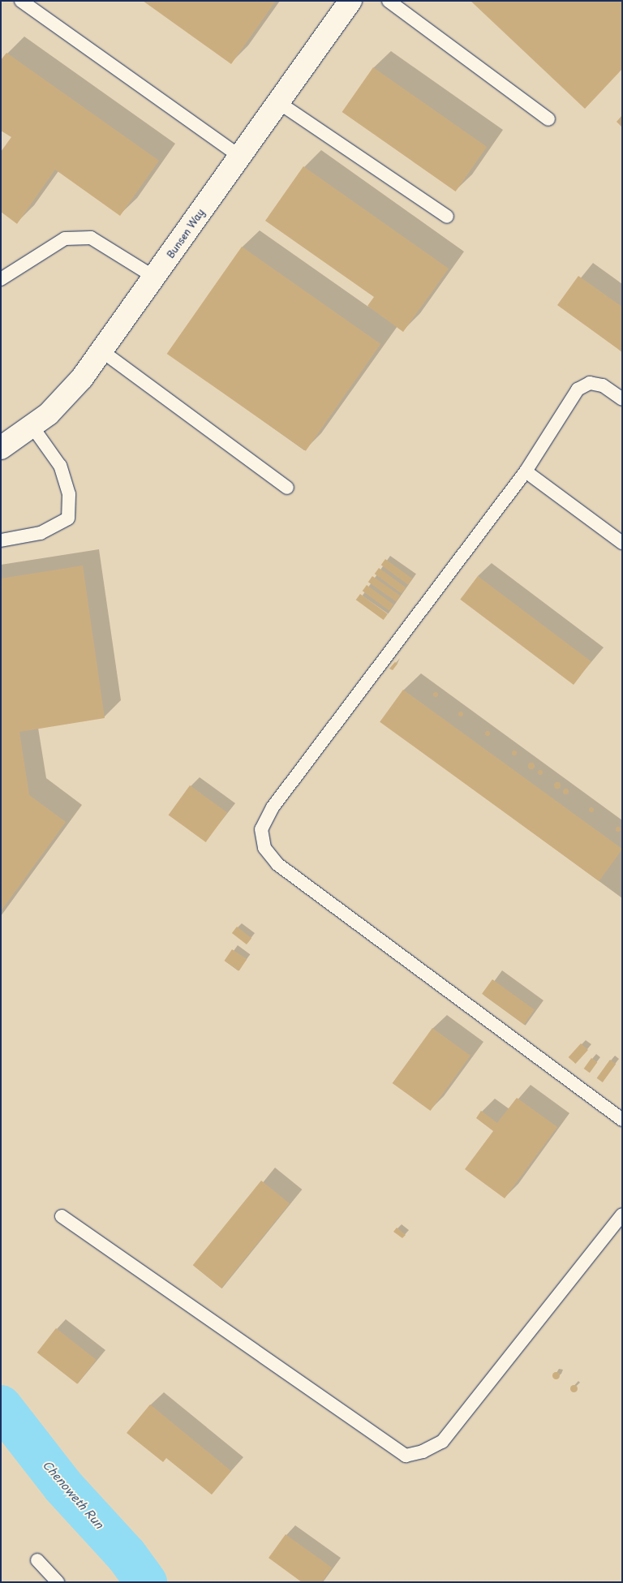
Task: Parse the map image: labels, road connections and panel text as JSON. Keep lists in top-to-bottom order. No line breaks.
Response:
{"streets":{"street":["Bunsen Way"]},"water":["Chenoweth Run"]}
